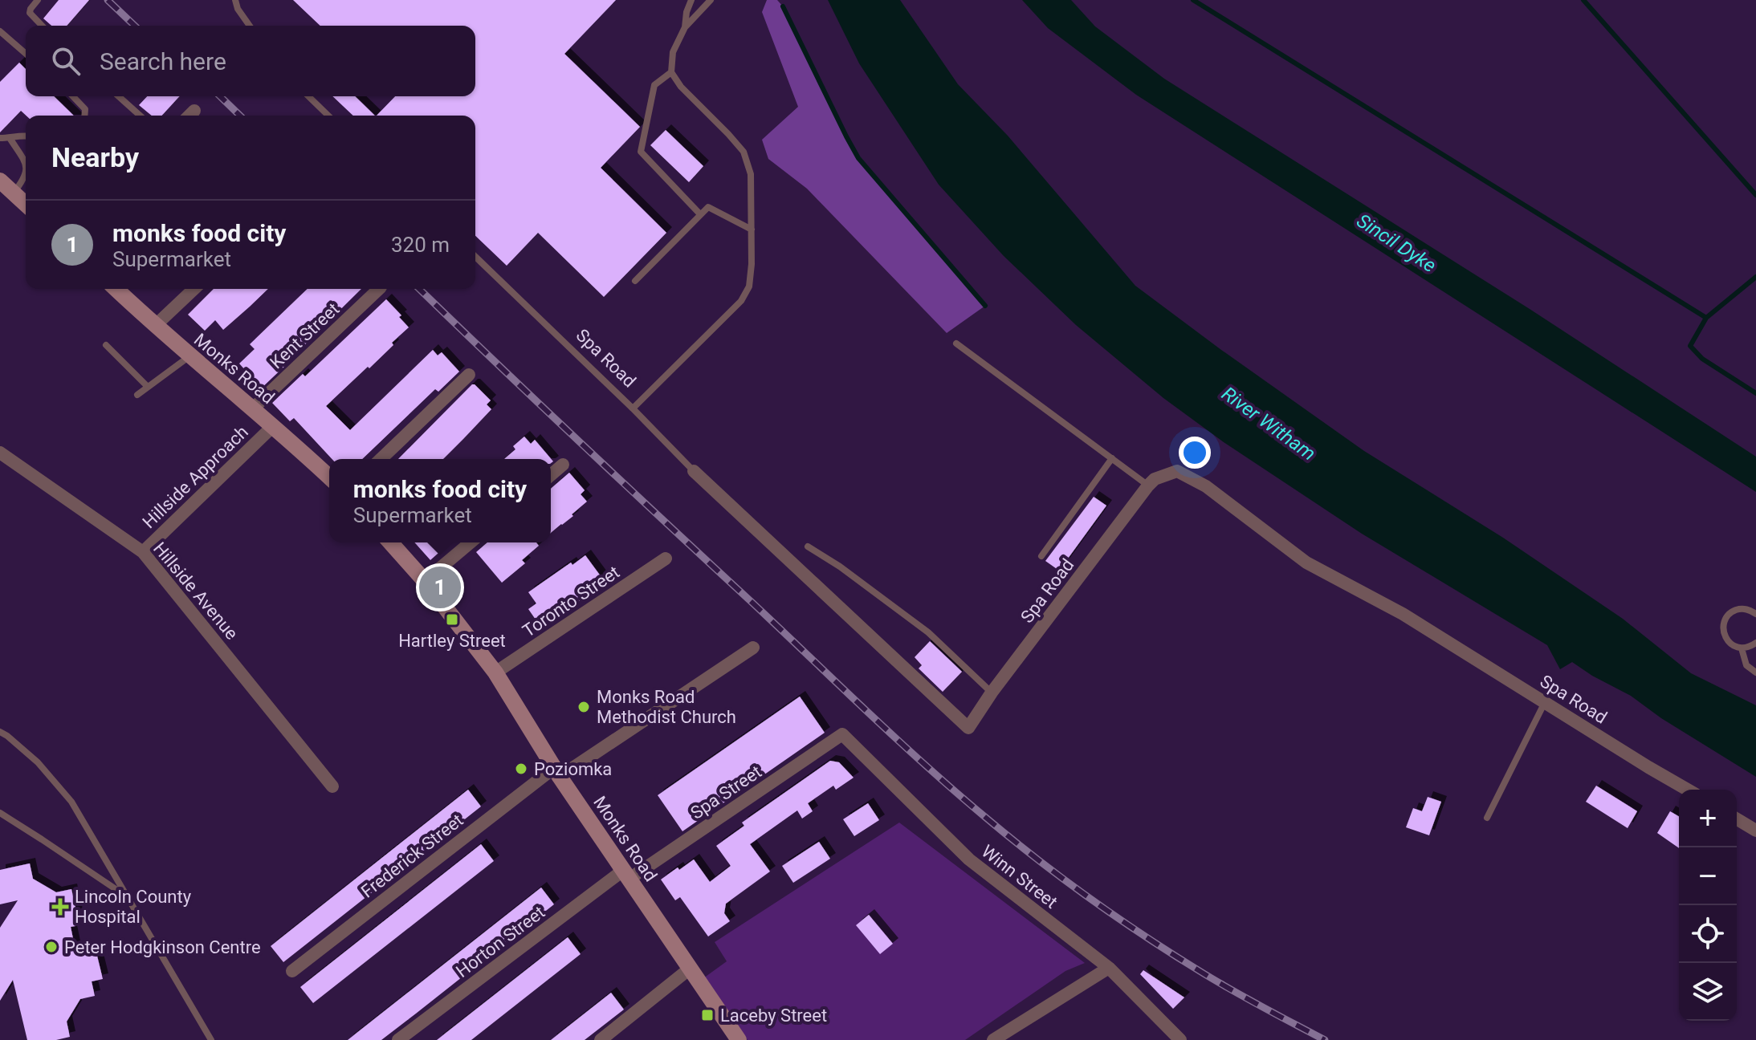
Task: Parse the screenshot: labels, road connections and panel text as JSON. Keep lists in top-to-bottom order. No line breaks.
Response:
{"streets":{"main road":["Monks Road"],"street":["Kent Street","Spa Road","Hillside Approach","Hillside Avenue","Toronto Street","Spa Street","Frederick Street","Winn Street","Horton Street"]},"crossings":[["Kent Street","Monks Road"],["Monks Road","Hillside Approach"],["Monks Road","Toronto Street"],["Monks Road","Spa Street"],["Monks Road","Frederick Street"],["Monks Road","Horton Street"],["Hillside Approach","Hillside Avenue"],["Spa Street","Winn Street"],["Spa Street","Horton Street"]],"water":["Sincil Dyke","River Witham"],"places":{"transit":["Hartley Street","Laceby Street"],"other":["Monks Road Methodist Church","Poziomka","Peter Hodgkinson Centre"],"health":["Lincoln County Hospital"]},"page":{"search":"Search here","heading":"Nearby","list":[{"mark":"1","name":"monks food city","note":"Supermarket","value":"320 m"}],"popup":["monks food city","Supermarket"],"pins":"1","map_buttons":["+","−"]}}
